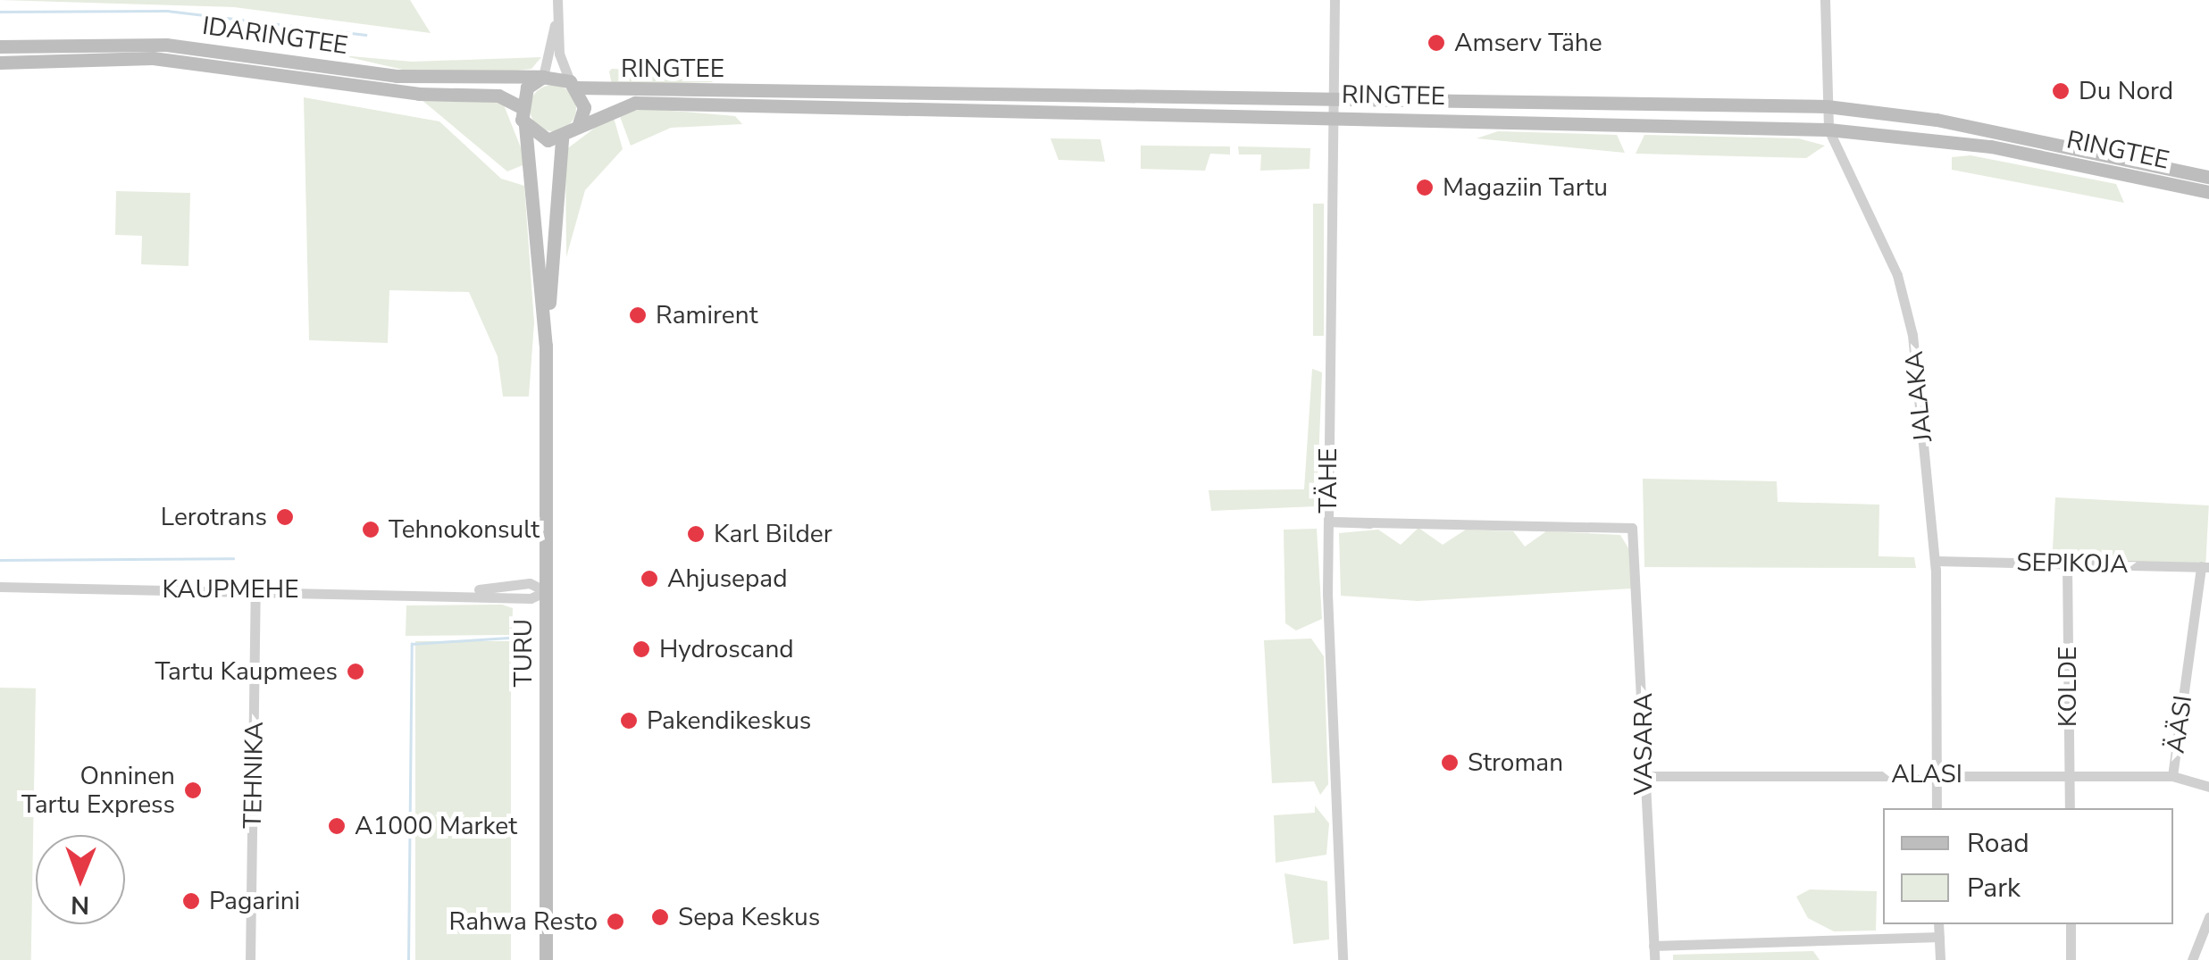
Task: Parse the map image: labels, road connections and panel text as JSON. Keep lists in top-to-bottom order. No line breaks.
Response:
{"streets":{"main road":["IDARINGTEE","RINGTEE","TURU"],"street":["JALAKA","TÄHE","SEPIKOJA","KAUPMEHE","KOLDE","ÄÄSI","VASARA","ALASI","TEHNIKA"]},"crossings":[["IDARINGTEE","RINGTEE"],["IDARINGTEE","TURU"],["RINGTEE","JALAKA"],["RINGTEE","TÄHE"],["RINGTEE","TURU"],["JALAKA","SEPIKOJA"],["JALAKA","ALASI"],["TÄHE","VASARA"],["SEPIKOJA","KOLDE"],["SEPIKOJA","ÄÄSI"],["KAUPMEHE","TURU"],["KAUPMEHE","TEHNIKA"],["KOLDE","ALASI"],["ÄÄSI","ALASI"],["VASARA","ALASI"]],"places":["Amserv Tähe","Du Nord","Magaziin Tartu","Ramirent","Lerotrans","Tehnokonsult","Karl Bilder","Ahjusepad","Hydroscand","Tartu Kaupmees","Pakendikeskus","Stroman","Onninen Tartu Express","A1000 Market","Pagarini","Sepa Keskus","Rahwa Resto"],"legend":["Road","Park"],"north":"bottom"}
